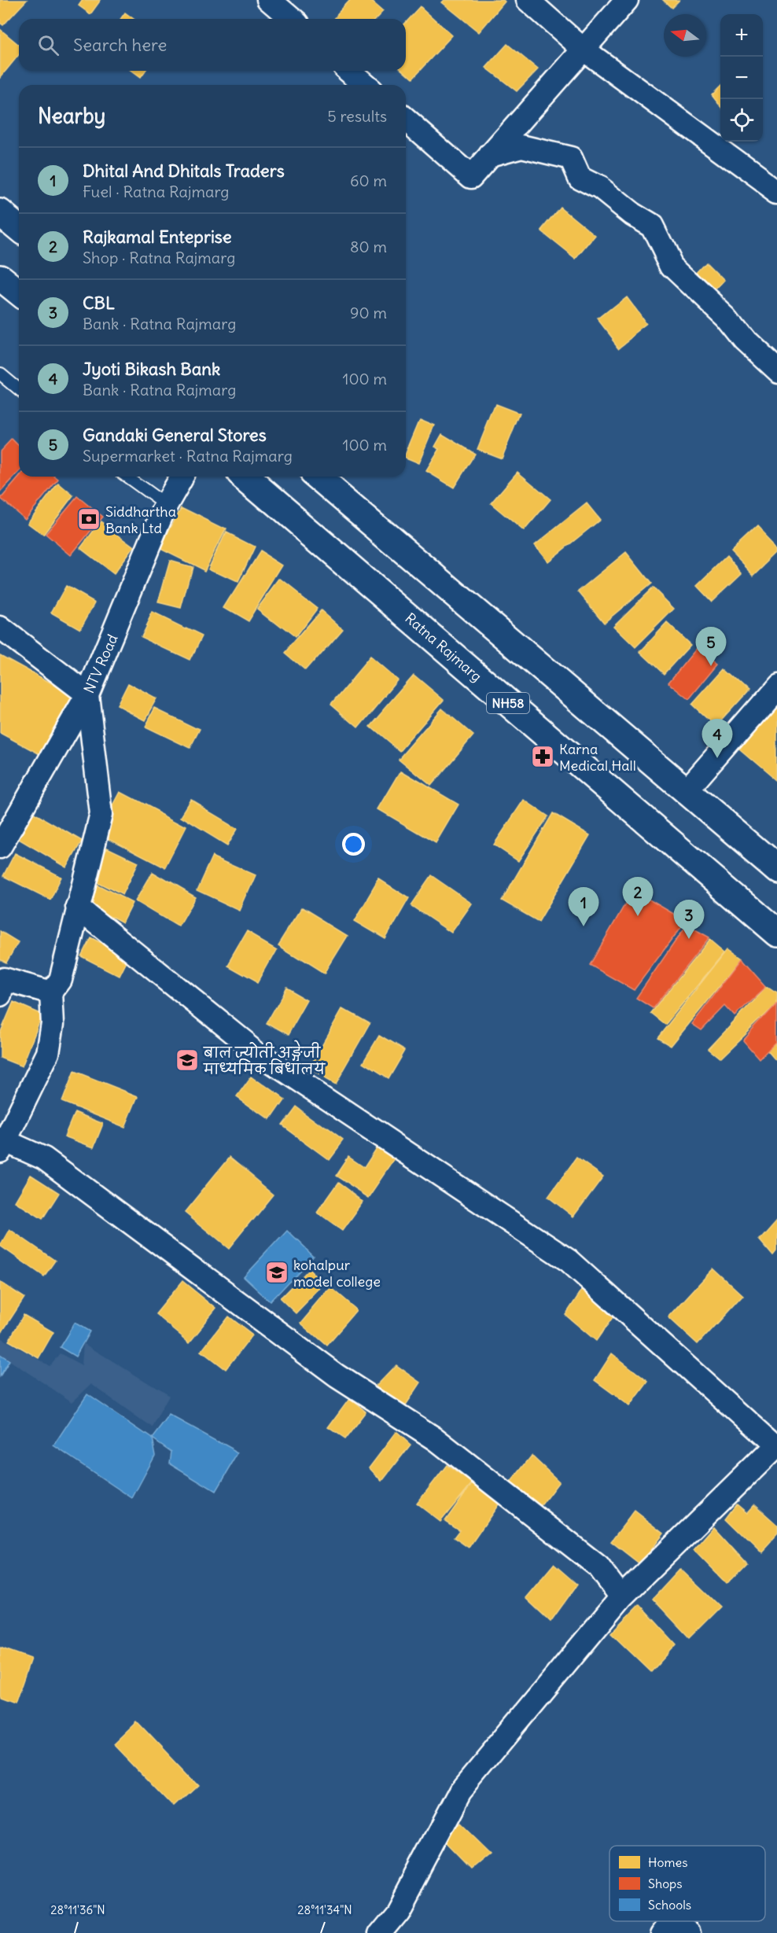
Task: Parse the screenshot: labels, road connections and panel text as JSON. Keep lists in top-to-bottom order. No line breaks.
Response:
{"streets":{"highway":["Ratna Rajmarg","NH58"],"street":["NTV Road"]},"places":{"bank":["Siddhartha Bank Ltd"],"pharmacy":["Karna Medical Hall"],"school or university":["बाल ज्योती अङ्ग्रेजी माध्यमिक बिधालय","kohalpur model college"]},"legend":["Homes","Shops","Schools"],"north":"left","page":{"map_buttons":["+","−"],"search":"Search here","heading":["Nearby","5 results"],"list":[{"mark":"1","name":"Dhital And Dhitals Traders","note":"Fuel · Ratna Rajmarg","value":"60 m"},{"mark":"2","name":"Rajkamal Enteprise","note":"Shop · Ratna Rajmarg","value":"80 m"},{"mark":"3","name":"CBL","note":"Bank · Ratna Rajmarg","value":"90 m"},{"mark":"4","name":"Jyoti Bikash Bank","note":"Bank · Ratna Rajmarg","value":"100 m"},{"mark":"5","name":"Gandaki General Stores","note":"Supermarket · Ratna Rajmarg","value":"100 m"}],"pins":["5","4","2","1","3"]},"coordinates":["28°11'36\"N","28°11'34\"N"]}
